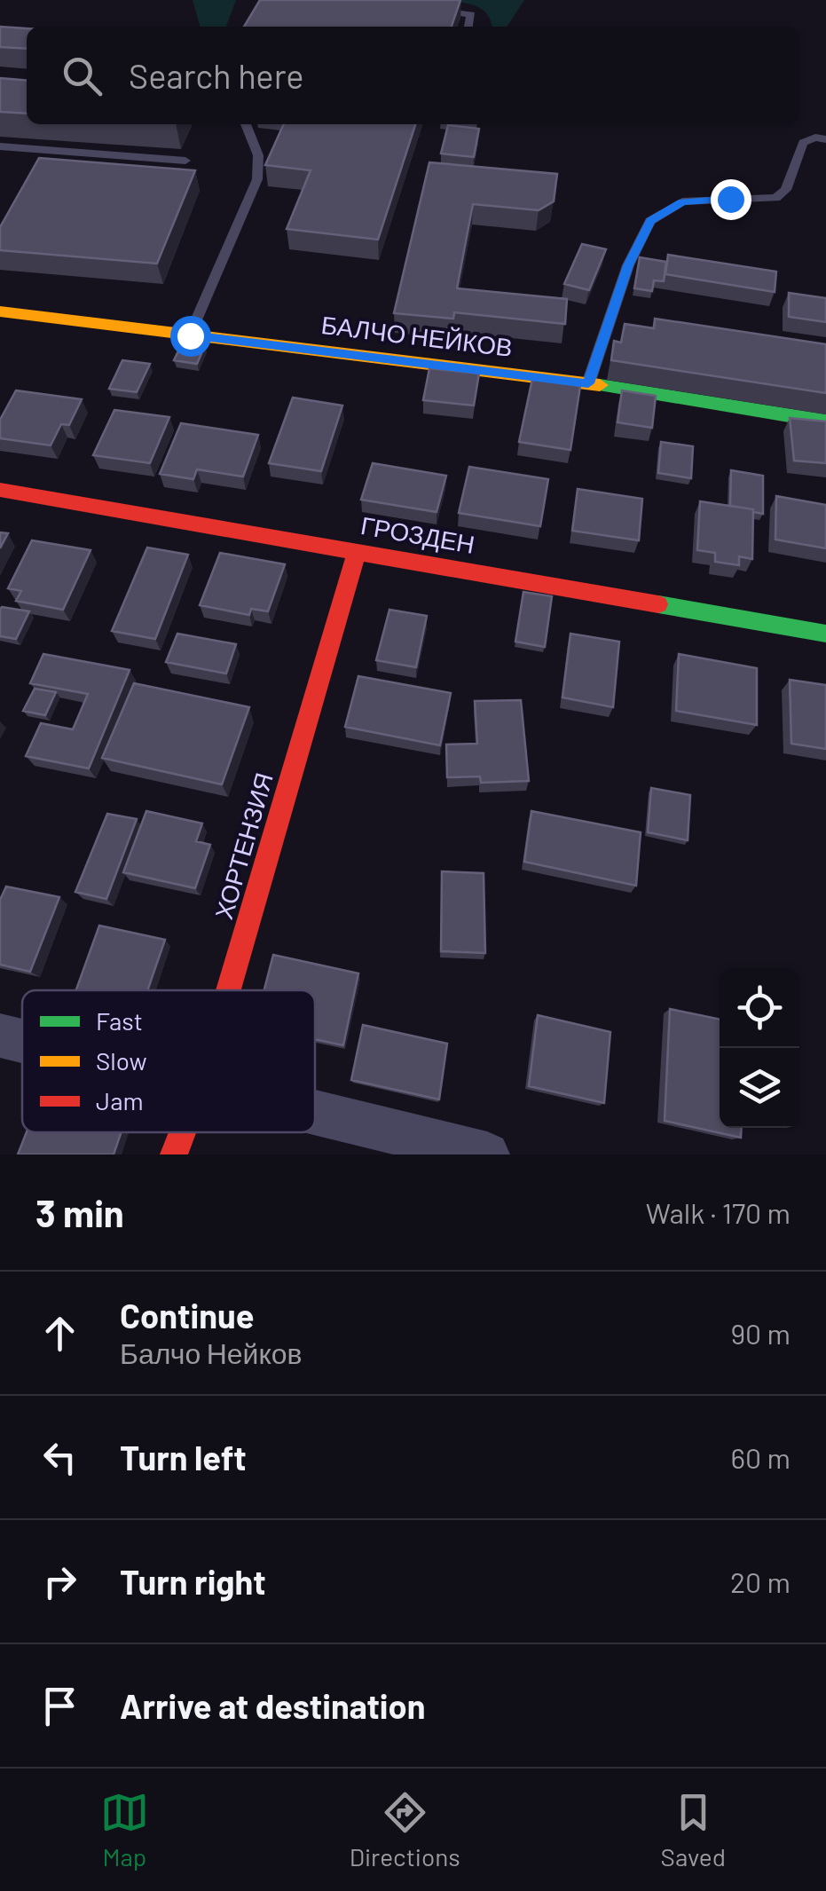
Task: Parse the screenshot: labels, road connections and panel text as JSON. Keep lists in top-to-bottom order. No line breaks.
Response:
{"streets":{"street":["БАЛЧО НЕЙКОВ","ГРОЗДЕН","ХОРТЕНЗИЯ"]},"crossings":[["ГРОЗДЕН","ХОРТЕНЗИЯ"]],"legend":["Fast","Slow","Jam"],"page":{"search":"Search here","heading":["3 min","Walk · 170 m"],"list":[["Continue","Балчо Нейков","90 m"],["Turn left","60 m"],["Turn right","20 m"],"Arrive at destination"],"nav":["Map","Directions","Saved"]}}
